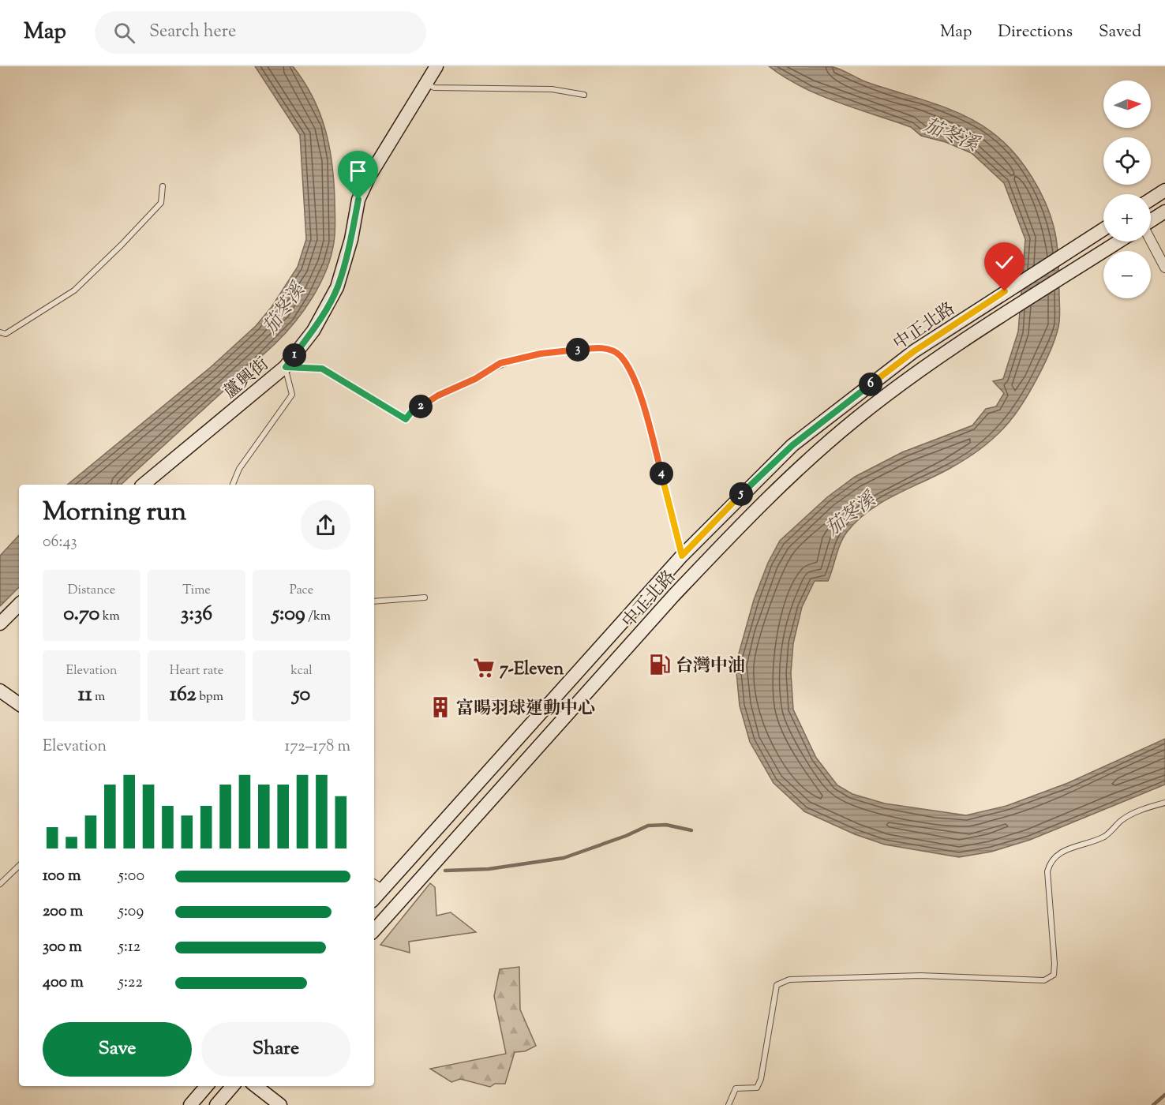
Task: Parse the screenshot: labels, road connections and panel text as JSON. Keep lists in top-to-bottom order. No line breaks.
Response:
{"streets":{"street":["中正北路","蘆興街"]},"water":["茄苳溪"],"places":{"fuel station":["台灣中油"],"supermarket":["7-Eleven"],"building":["富暘羽球運動中心"]},"north":"right","page":{"header":"Map","search":"Search here","nav":["Map","Directions","Saved"],"map_buttons":["+","−"],"pins":["3","1","6","2","4","5"],"heading":["Morning run","06:43"],"stats":[["Distance","0.70 km"],["Time","3:36"],["Pace","5:09 /km"],["Elevation","11 m"],["Heart rate","162 bpm"],["kcal","50"]],"chart":["Elevation","172–178 m"],"list":[{"name":"100 m","note":"5:00"},{"name":"200 m","note":"5:09"},{"name":"300 m","note":"5:12"},{"name":"400 m","note":"5:22"}],"buttons":["Save","Share"]}}
